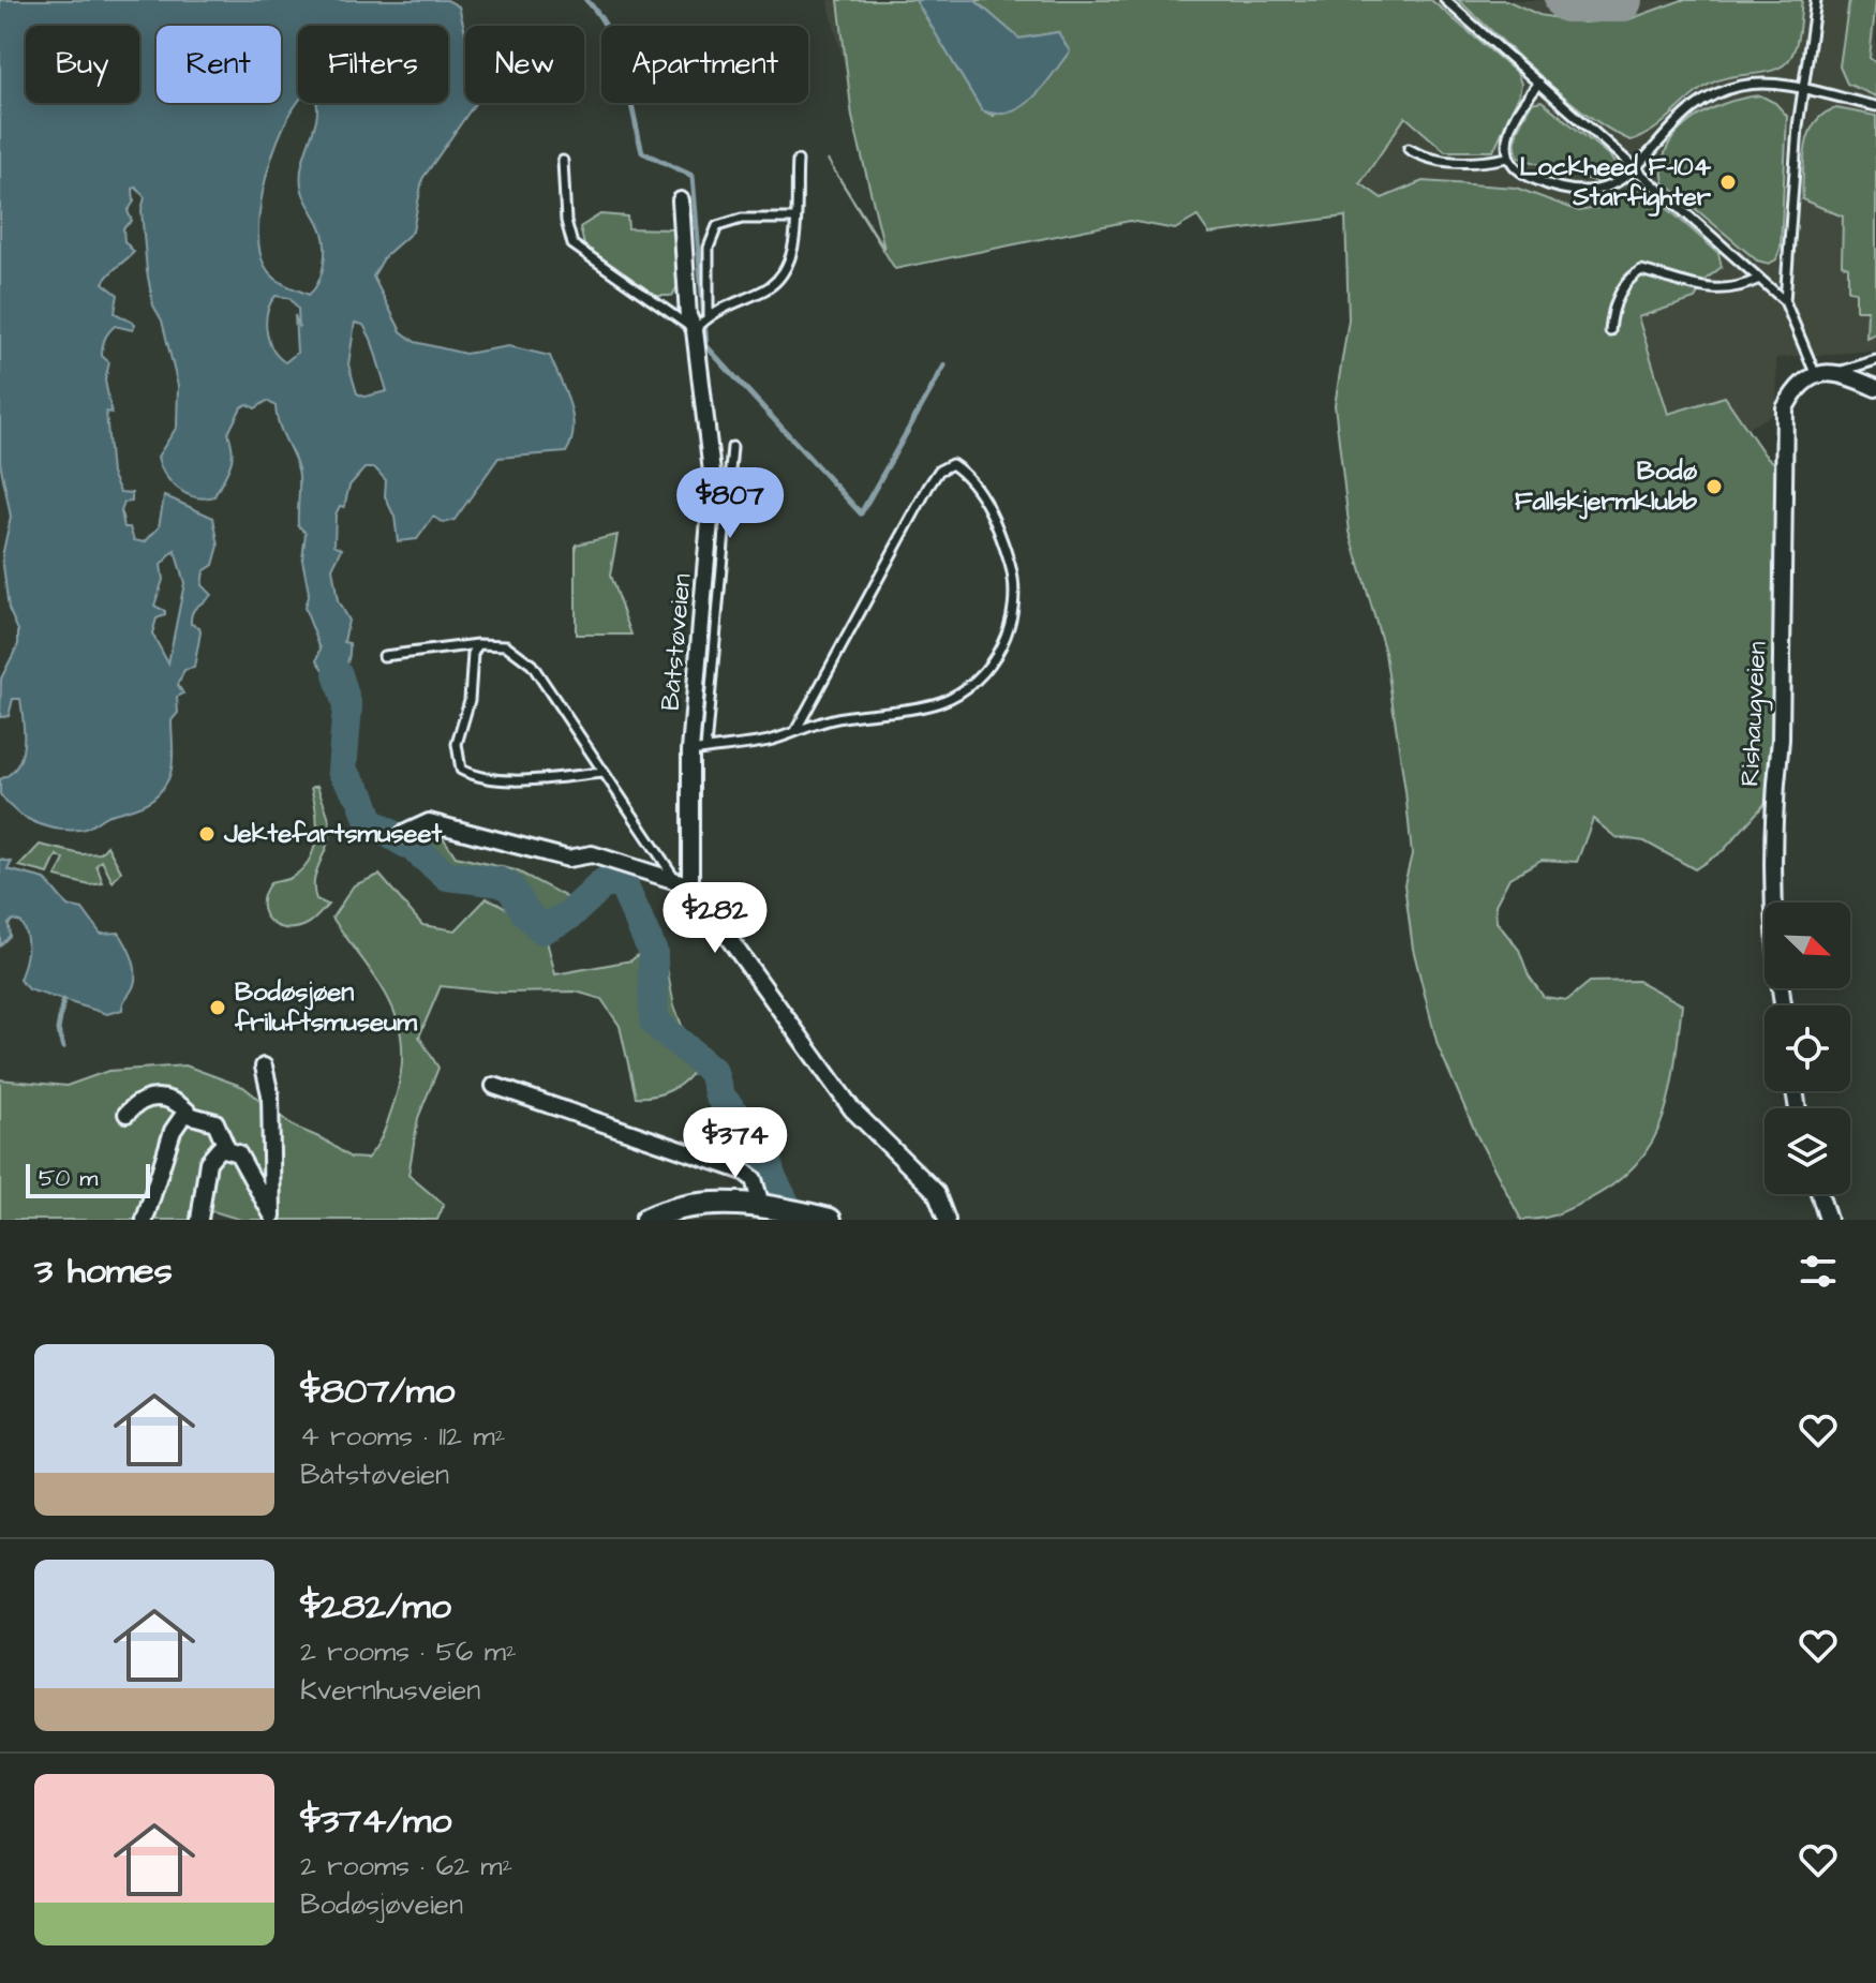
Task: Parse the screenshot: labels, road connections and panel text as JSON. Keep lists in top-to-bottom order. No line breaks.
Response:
{"streets":{"street":["Båtstøveien","Rishaugveien"]},"places":["Lockheed F-104 Starfighter","Bodø Fallskjermklubb","Jektefartsmuseet","Bodøsjøen friluftsmuseum"],"scale_bar":"50 m","north":"bottom right","page":{"chip":["Buy","Rent","Filters","New","Apartment"],"price":["$807","$282","$374"],"scale":"50 m","heading":"3 homes","list":[{"name":"$807/mo","note":"4 rooms · 112 m² · Båtstøveien"},{"name":"$282/mo","note":"2 rooms · 56 m² · Kvernhusveien"},{"name":"$374/mo","note":"2 rooms · 62 m² · Bodøsjøveien"}]}}
